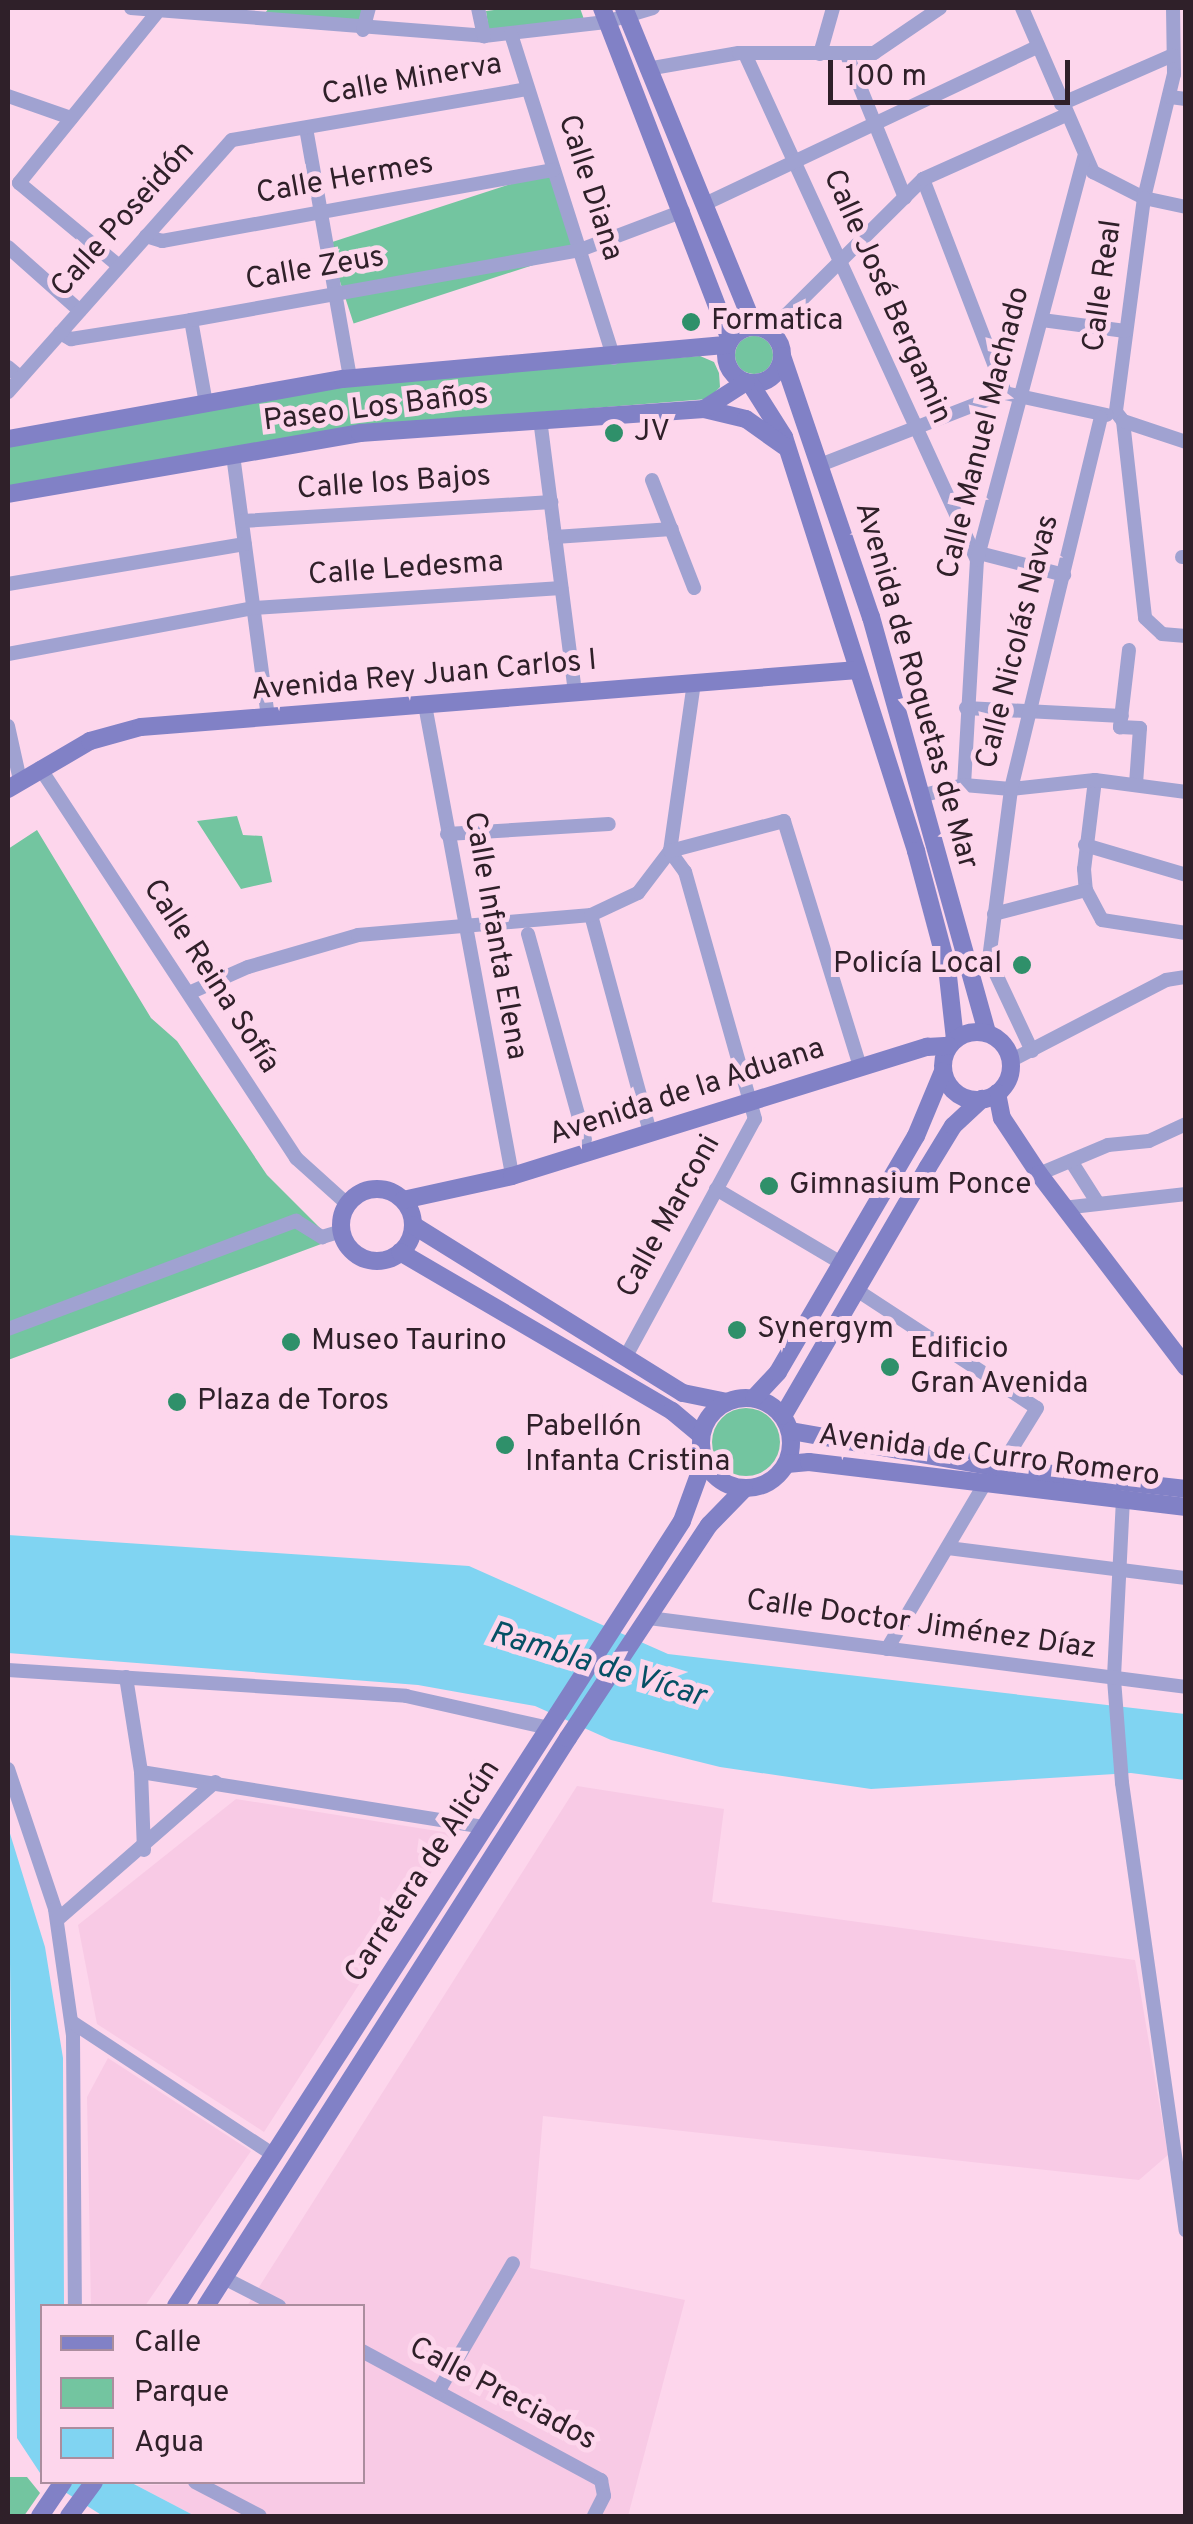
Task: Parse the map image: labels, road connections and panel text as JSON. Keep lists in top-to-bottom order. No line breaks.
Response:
{"streets":{"main road":["Paseo Los Baños","Avenida Rey Juan Carlos I","Avenida de Roquetas de Mar","Avenida de la Aduana","Avenida de Curro Romero","Carretera de Alicún"],"street":["Calle Minerva","Calle Hermes","Calle Diana","Calle Poseidón","Calle Zeus","Calle Real","Calle José Bergamin","Calle Manuel Machado","Calle los Bajos","Calle Ledesma","Calle Nicolás Navas","Calle Infanta Elena","Calle Reina Sofía","Calle Marconi","Calle Doctor Jiménez Díaz","Calle Preciados"]},"crossings":[["Calle Minerva","Calle Diana"],["Calle Minerva","Calle Poseidón"],["Calle Hermes","Calle Diana"],["Calle Hermes","Calle Poseidón"],["Calle Diana","Calle Zeus"],["Calle Diana","Paseo Los Baños"],["Calle Poseidón","Calle Zeus"],["Calle Real","Calle Nicolás Navas"],["Calle José Bergamin","Calle Manuel Machado"],["Paseo Los Baños","Avenida de Roquetas de Mar"],["Avenida Rey Juan Carlos I","Avenida de Roquetas de Mar"],["Avenida Rey Juan Carlos I","Calle Infanta Elena"],["Avenida Rey Juan Carlos I","Calle Reina Sofía"],["Avenida de Roquetas de Mar","Avenida de la Aduana"],["Calle Infanta Elena","Avenida de la Aduana"],["Calle Reina Sofía","Avenida de la Aduana"],["Avenida de la Aduana","Calle Marconi"],["Avenida de Curro Romero","Carretera de Alicún"],["Calle Doctor Jiménez Díaz","Carretera de Alicún"]],"water":["Rambla de Vícar"],"places":["Formatica","JV","Policía Local","Gimnasium Ponce","Synergym","Museo Taurino","Edificio Gran Avenida","Plaza de Toros","Pabellón Infanta Cristina"],"legend":["Calle","Parque","Agua"],"scale_bar":"100 m"}
